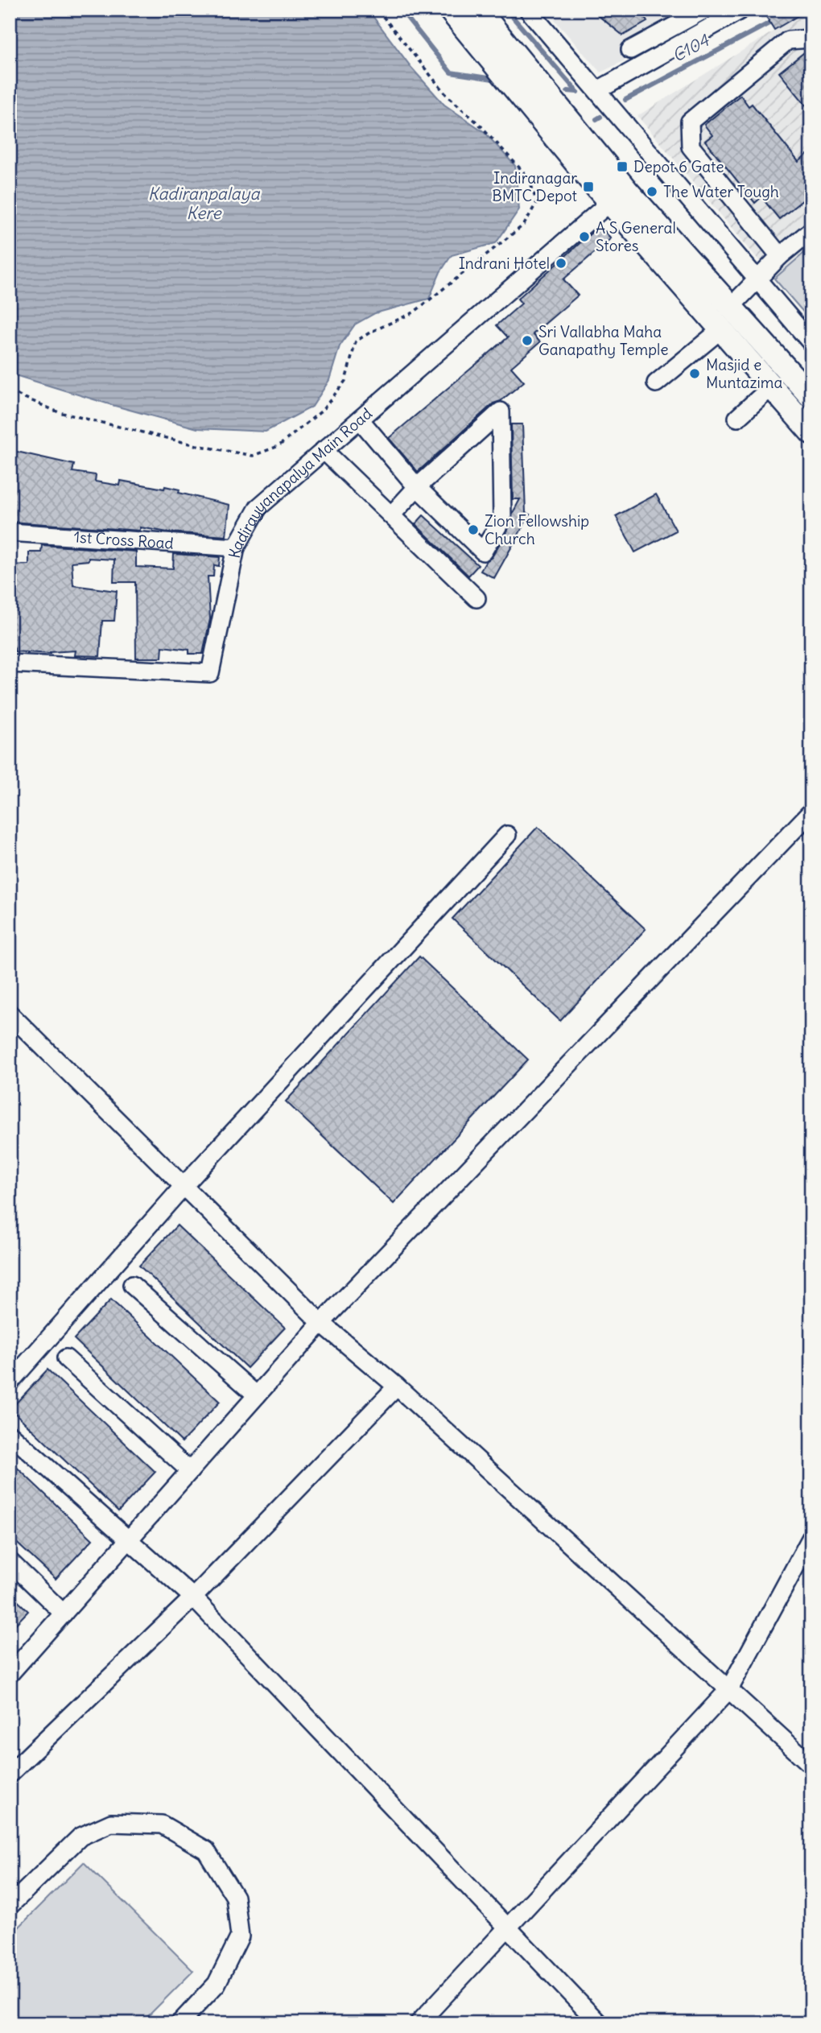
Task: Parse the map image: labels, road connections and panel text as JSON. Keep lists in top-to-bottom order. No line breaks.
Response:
{"streets":{"street":["Kadirayyanapalya Main Road","1st Cross Road"]},"crossings":[["Kadirayyanapalya Main Road","1st Cross Road"]],"water":["C104","Kadiranpalaya Kere"],"places":{"transit":["Depot 6 Gate","Indiranagar BMTC Depot"],"other":["The Water Tough","A S General Stores","Indrani Hotel","Sri Vallabha Maha Ganapathy Temple","Masjid e Muntazima","Zion Fellowship Church"]}}
